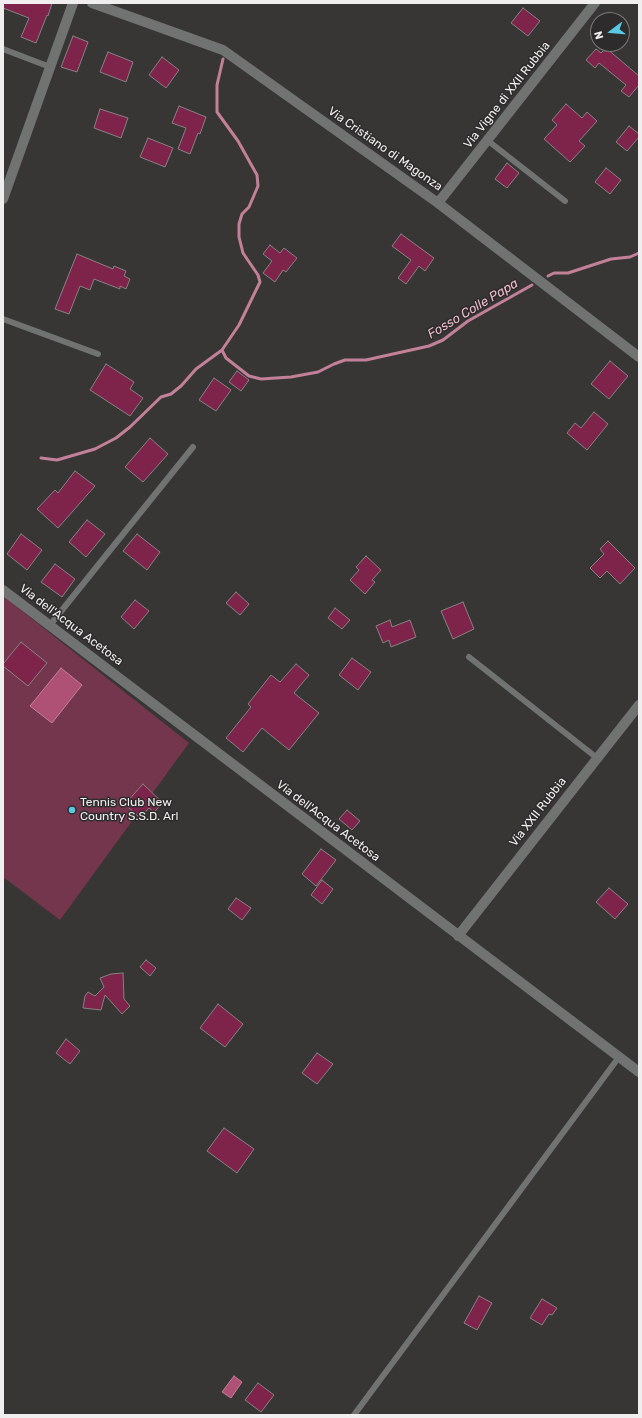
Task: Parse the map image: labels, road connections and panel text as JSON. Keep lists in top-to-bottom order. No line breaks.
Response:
{"streets":{"street":["Via Vigne di XXII Rubbia","Via Cristiano di Magonza","Via dell'Acqua Acetosa","Via XXII Rubbia"]},"crossings":[["Via Vigne di XXII Rubbia","Via Cristiano di Magonza"],["Via dell'Acqua Acetosa","Via XXII Rubbia"]],"water":["Fosso Colle Papa"],"places":["Tennis Club New Country S.S.D. Arl"],"north":"left"}
